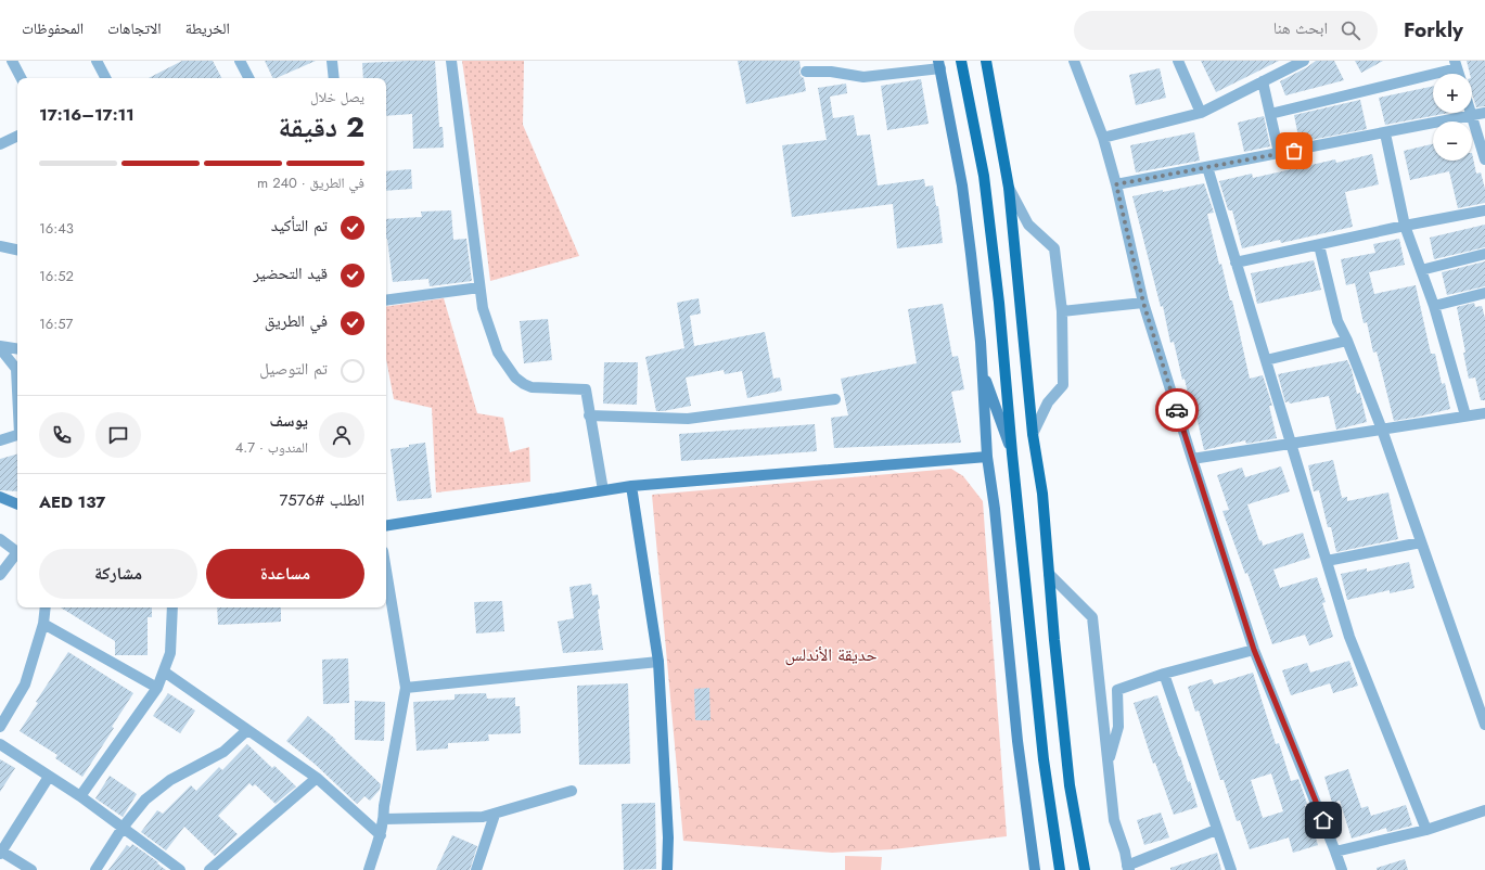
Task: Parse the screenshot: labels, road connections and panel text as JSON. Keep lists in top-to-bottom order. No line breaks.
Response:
{"parks":["حديقة الأندلس"],"page":{"header":"Forkly","search":"ابحث هنا","nav":["الخريطة","الاتجاهات","المحفوظات"],"map_buttons":["+","−"],"heading":["2 دقيقة","يصل خلال","17:11–17:16"],"panel":["يوسف","المندوب · 4.7","الطلب #7576","AED 137"],"bar":"في الطريق · 240 m","list":[["تم التأكيد","16:43"],["قيد التحضير","16:52"],["في الطريق","16:57"],"تم التوصيل"],"buttons":["مساعدة","مشاركة"]}}
